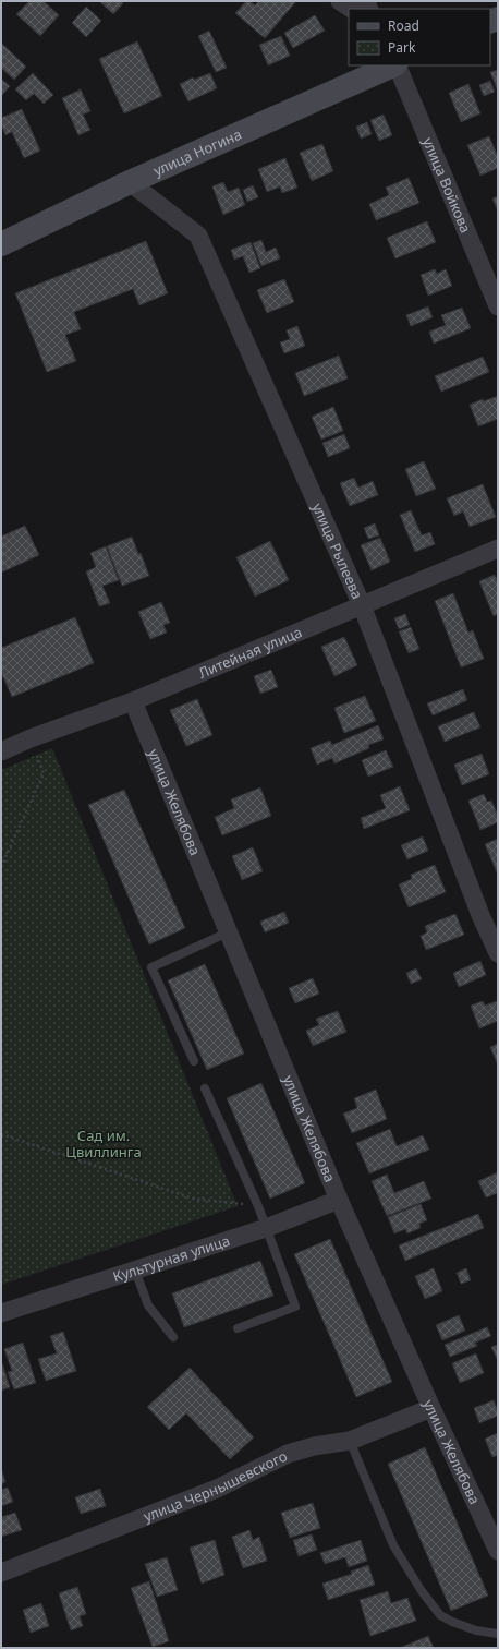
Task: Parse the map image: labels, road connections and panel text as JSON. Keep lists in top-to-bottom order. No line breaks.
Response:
{"streets":{"street":["улица Ногина","улица Войкова","улица Рылеева","Литейная улица","улица Желябова","Культурная улица","улица Чернышевского"]},"crossings":[["улица Ногина","улица Рылеева"],["улица Рылеева","Литейная улица"],["Литейная улица","улица Желябова"],["улица Желябова","Культурная улица"],["улица Желябова","улица Чернышевского"]],"parks":["Сад им. Цвиллинга"],"legend":["Road","Park"]}
